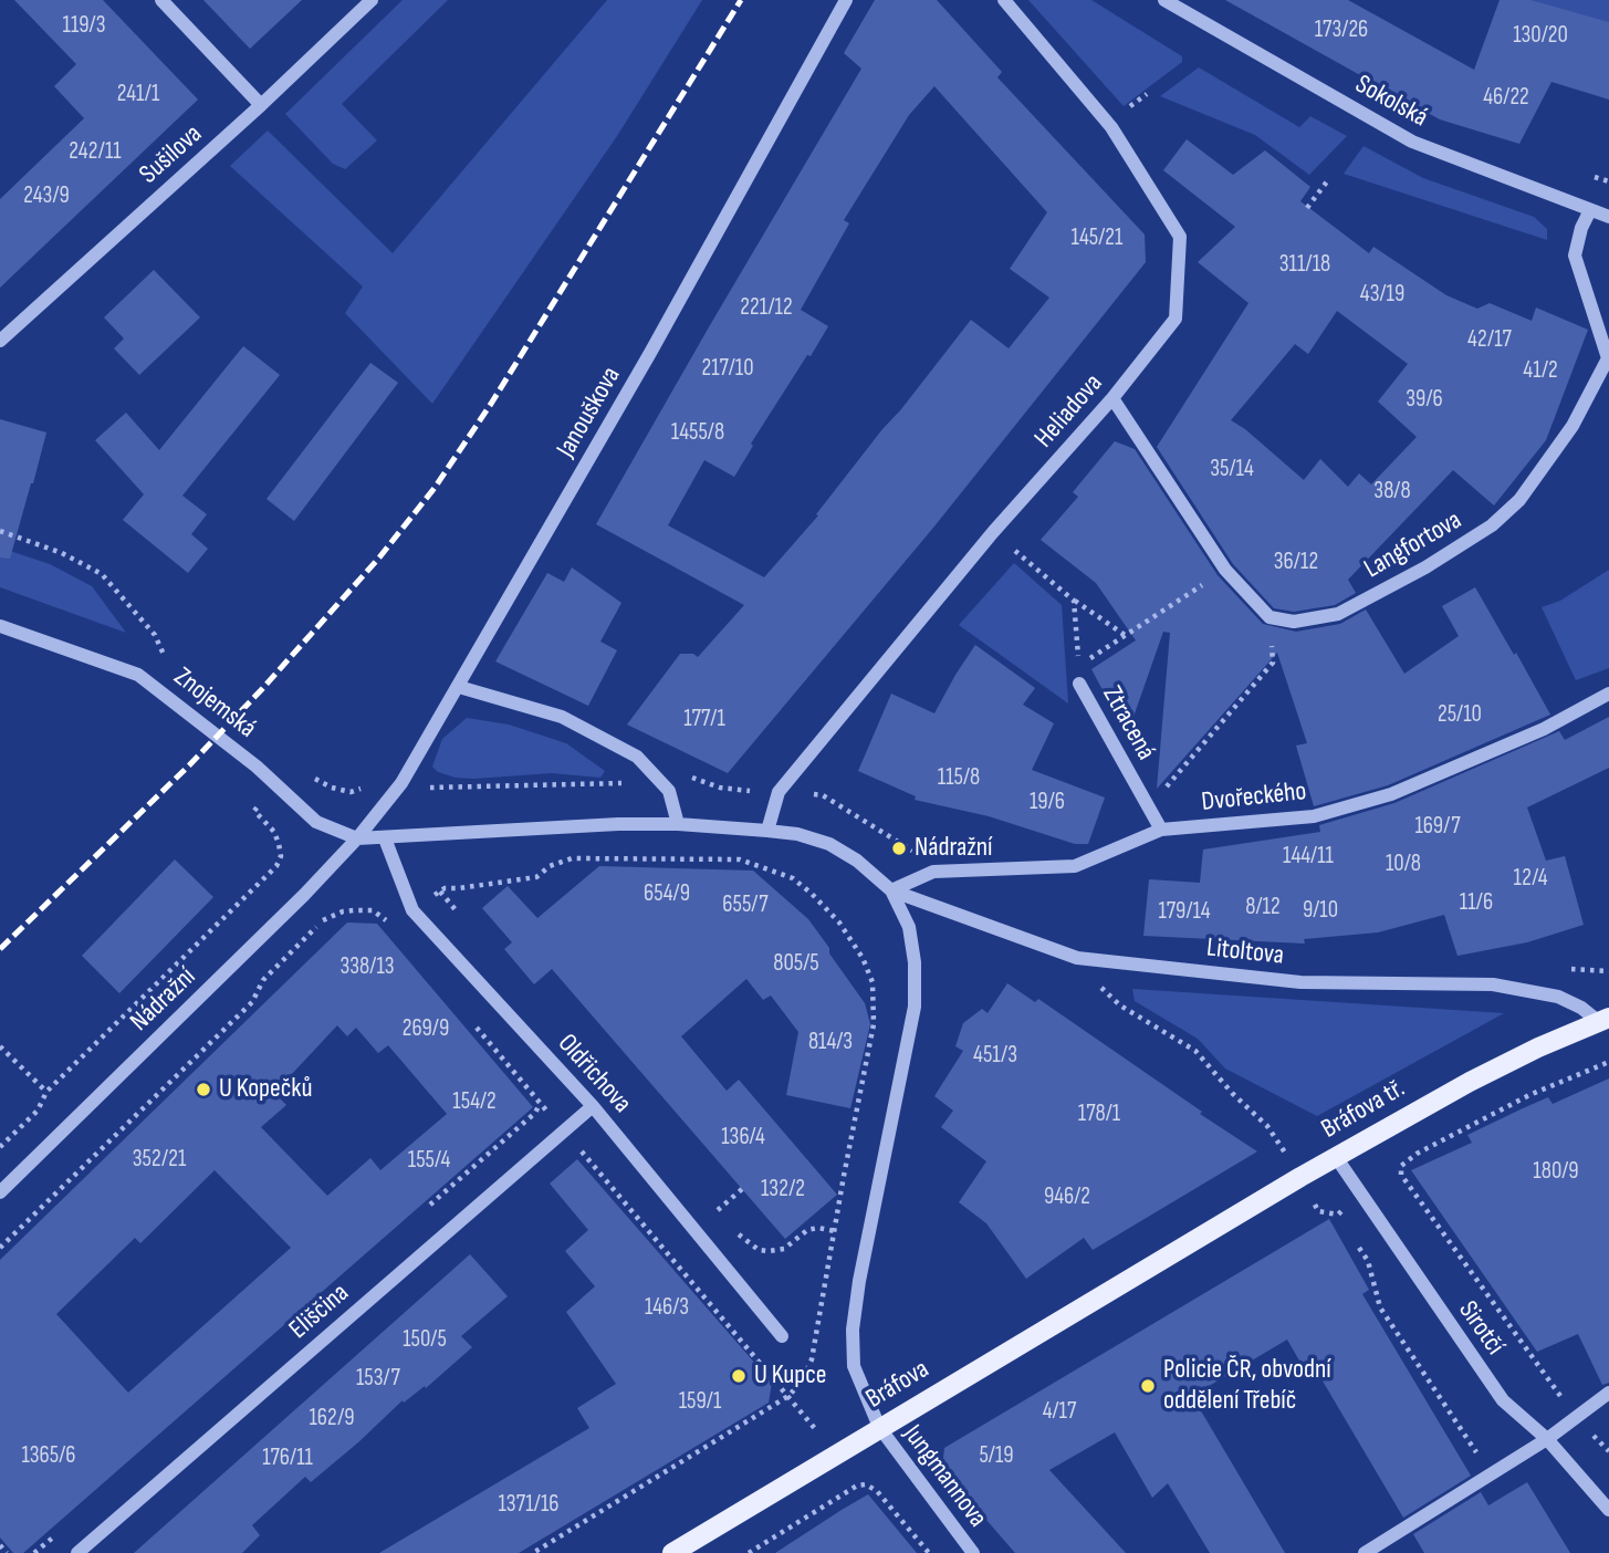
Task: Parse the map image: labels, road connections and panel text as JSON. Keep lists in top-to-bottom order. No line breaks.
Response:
{"streets":{"main road":["Bráfova tř.","Bráfova"],"street":["Sokolská","Sušilova","Heliadova","Janouškova","Langfortova","Znojemská","Ztracená","Dvořeckého","Litoltova","Nádražní","Oldřichova","Eliščina","Sirotčí","Jungmannova"]},"crossings":[["Sokolská","Langfortova"],["Janouškova","Znojemská"],["Janouškova","Nádražní"],["Znojemská","Nádražní"],["Znojemská","Oldřichova"],["Ztracená","Dvořeckého"],["Dvořeckého","Litoltova"],["Litoltova","Bráfova tř."],["Oldřichova","Eliščina"],["Bráfova tř.","Sirotčí"],["Bráfova tř.","Bráfova"],["Bráfova","Jungmannova"]],"places":["Nádražní","U Kopečků","U Kupce","Policie ČR, obvodní oddělení Třebíč"],"house_numbers":["119/3","173/26","130/20","241/1","46/22","242/11","243/9","145/21","311/18","43/19","221/12","42/17","217/10","41/2","39/6","1455/8","35/14","38/8","36/12","25/10","177/1","115/8","19/6","169/7","144/11","10/8","12/4","654/9","11/6","655/7","8/12","9/10","179/14","805/5","338/13","269/9","814/3","451/3","154/2","178/1","136/4","352/21","155/4","180/9","132/2","946/2","146/3","150/5","153/7","159/1","4/17","162/9","1365/6","5/19","176/11","1371/16"]}
